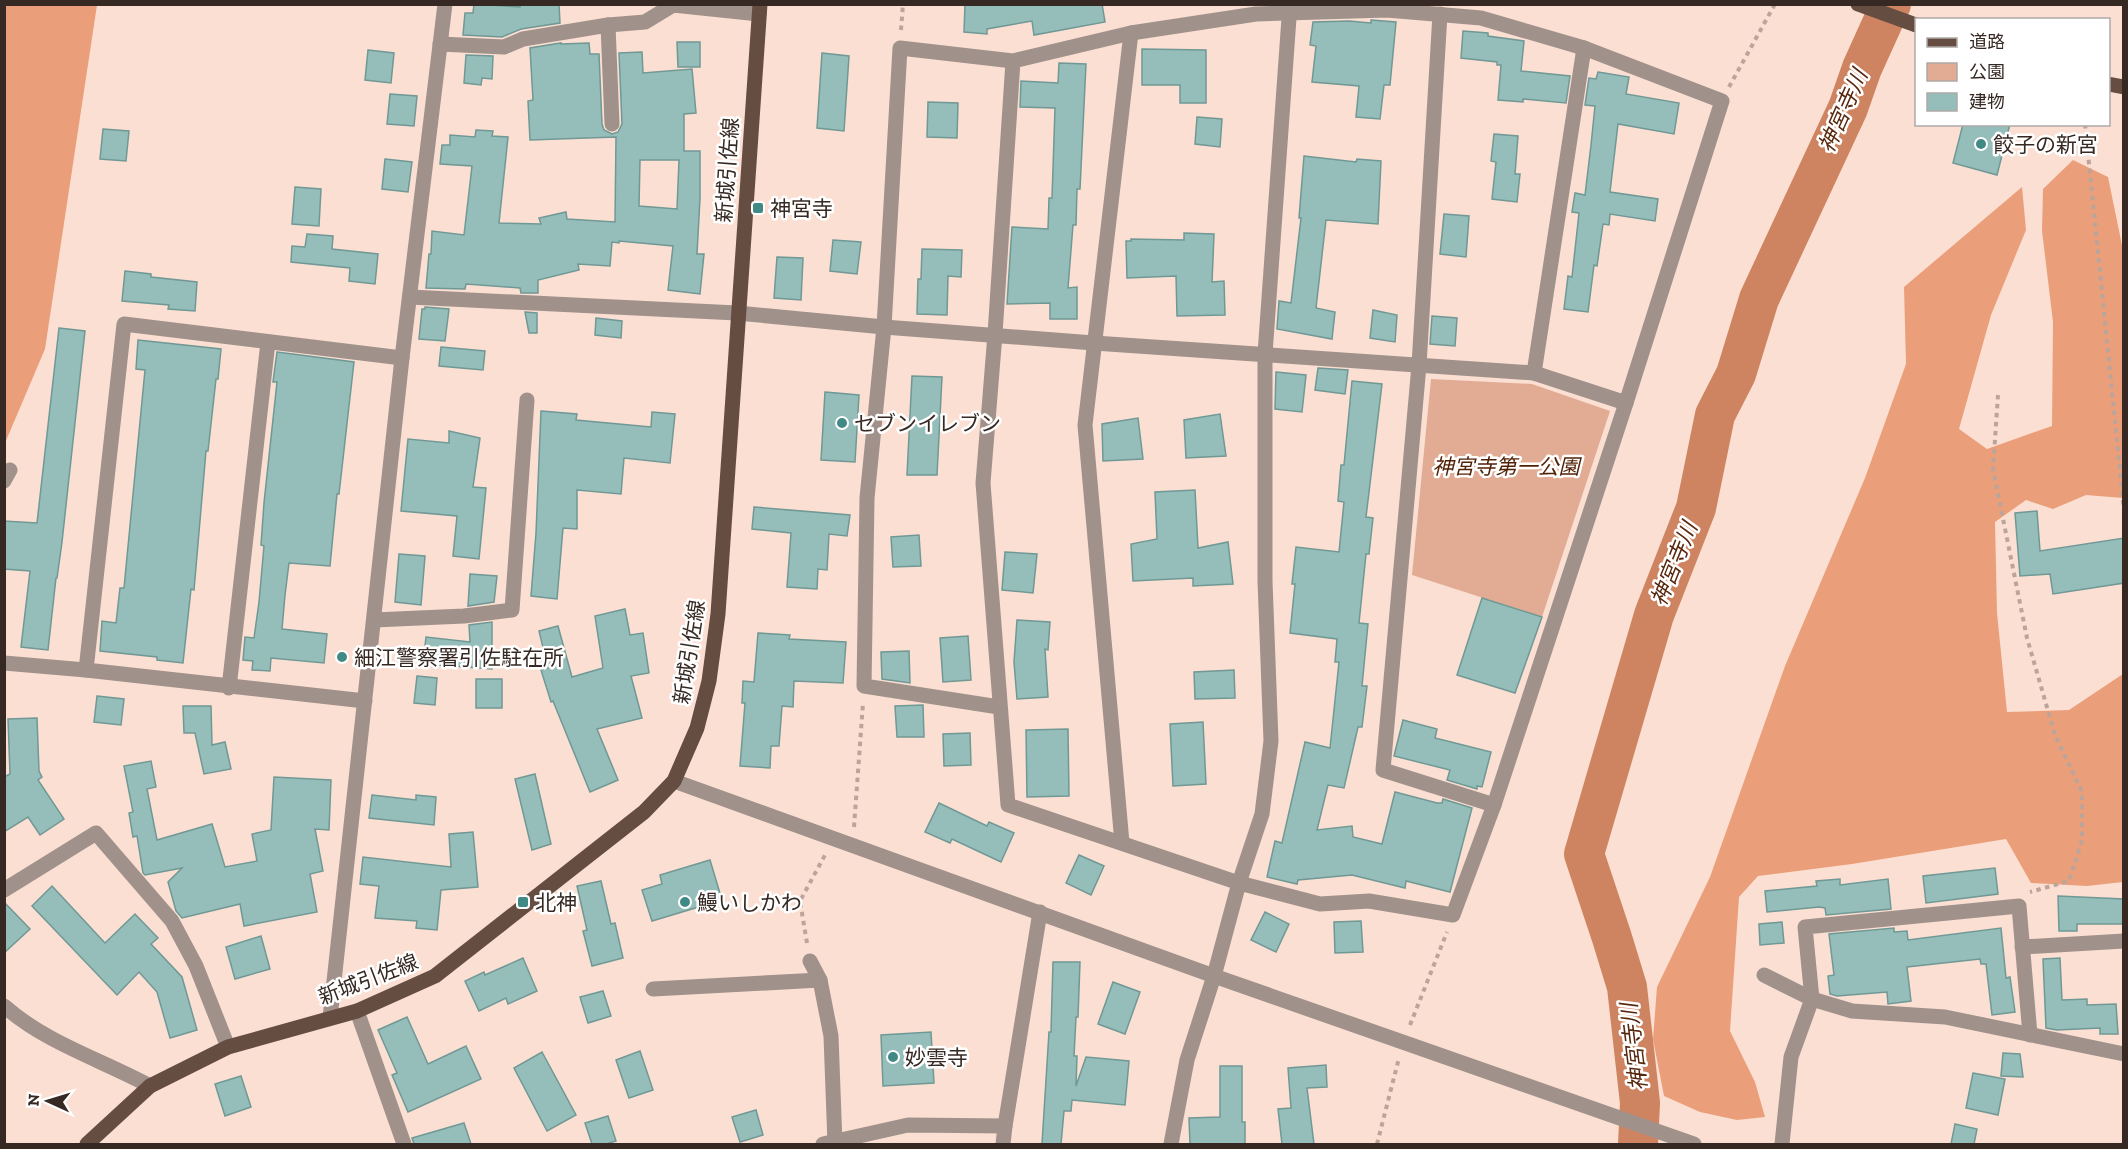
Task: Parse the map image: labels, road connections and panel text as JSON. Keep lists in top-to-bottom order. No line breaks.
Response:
{"streets":{"main road":["新城引佐線"]},"water":["神宮寺川"],"parks":["神宮寺第一公園"],"places":{"other":["餃子の新宮","セブンイレブン","細江警察署引佐駐在所","鰻いしかわ","妙雲寺"],"transit":["神宮寺","北神"]},"legend":["道路","公園","建物"],"north":"left"}
